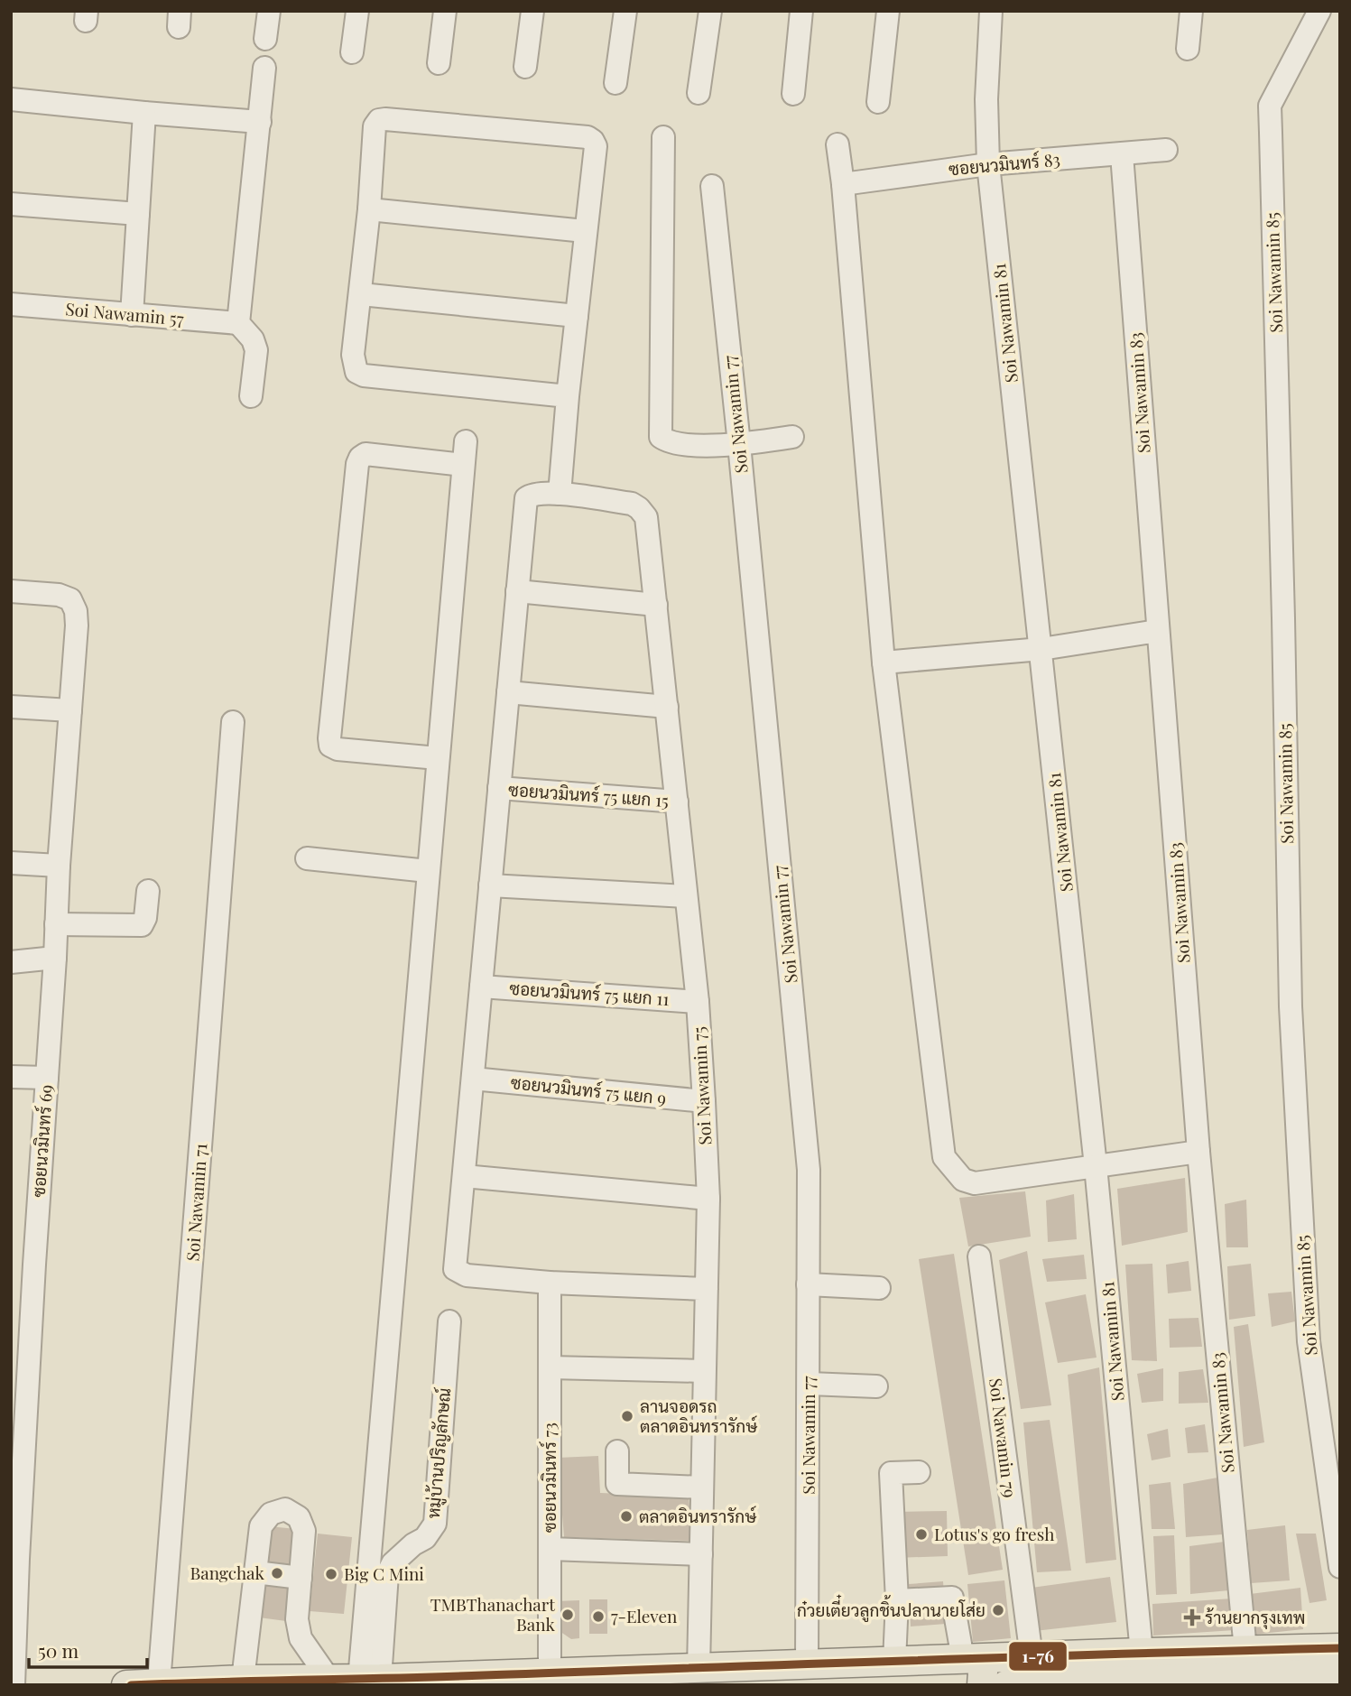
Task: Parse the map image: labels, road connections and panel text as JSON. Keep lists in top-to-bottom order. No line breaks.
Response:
{"streets":{"street":["ซอยนวมินทร์ 83","Soi Nawamin 85","Soi Nawamin 57","Soi Nawamin 81","Soi Nawamin 83","Soi Nawamin 77","ซอยนวมินทร์ 75 แยก 15","ซอยนวมินทร์ 75 แยก 11","Soi Nawamin 75","ซอยนวมินทร์ 75 แยก 9","ซอยนวมินทร์ 69","Soi Nawamin 71","Soi Nawamin 79","หมู่บ้านปริญลักษณ์","ซอยนวมินทร์ 73"]},"crossings":[["ซอยนวมินทร์ 83","Soi Nawamin 81"],["ซอยนวมินทร์ 83","Soi Nawamin 83"],["ซอยนวมินทร์ 75 แยก 15","Soi Nawamin 75"],["ซอยนวมินทร์ 75 แยก 11","Soi Nawamin 75"],["Soi Nawamin 75","ซอยนวมินทร์ 75 แยก 9"]],"places":{"other":["ลานจอดรถ ตลาดอินทรารักษ์","ตลาดอินทรารักษ์","Lotus's go fresh","Bangchak","Big C Mini","ก๋วยเตี๋ยวลูกชิ้นปลานายโส่ย","TMBThanachart Bank","7-Eleven"],"health":["ร้านยากรุงเทพ"]},"lines":["transit line 1-76"],"scale_bar":"50 m"}
